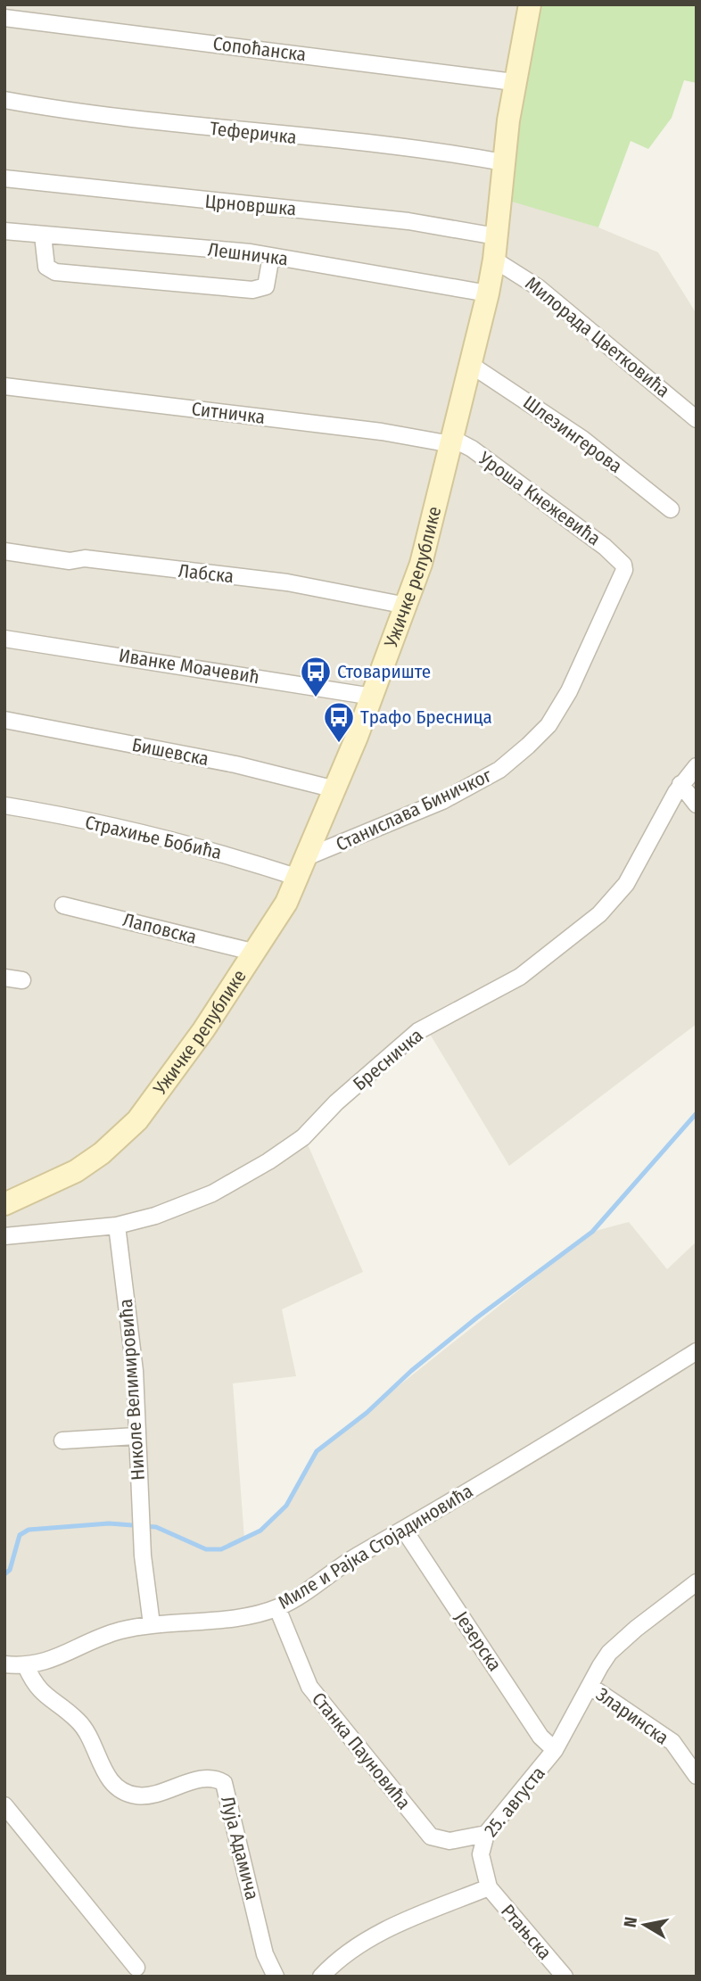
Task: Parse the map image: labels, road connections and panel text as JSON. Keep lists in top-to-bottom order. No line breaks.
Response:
{"streets":{"street":["Сопоћанска","Теферичка","Црновршка","Лешничка","Милорада Цветковића","Ситничка","Шлезингерова","Уроша Кнежевића","Лабска","Ужичке републике","Иванке Моачевић","Бишевска","Станислава Биничког","Страхиње Бобића","Лаповска","Бресничка","Николе Велимировића","Миле и Рајка Стојадиновића","Језерска","Зларинска","Станка Пауновића","25. августа","Луја Адамича","Ртањска"]},"crossings":[["Сопоћанска","Ужичке републике"],["Теферичка","Ужичке републике"],["Црновршка","Ужичке републике"],["Лешничка","Ужичке републике"],["Милорада Цветковића","Ужичке републике"],["Ситничка","Уроша Кнежевића"],["Ситничка","Ужичке републике"],["Шлезингерова","Ужичке републике"],["Уроша Кнежевића","Ужичке републике"],["Уроша Кнежевића","Станислава Биничког"],["Лабска","Ужичке републике"],["Ужичке републике","Иванке Моачевић"],["Ужичке републике","Бишевска"],["Ужичке републике","Станислава Биничког"],["Ужичке републике","Страхиње Бобића"],["Ужичке републике","Лаповска"],["Бресничка","Николе Велимировића"],["Николе Велимировића","Миле и Рајка Стојадиновића"],["Миле и Рајка Стојадиновића","Језерска"],["Миле и Рајка Стојадиновића","Станка Пауновића"],["Миле и Рајка Стојадиновића","Луја Адамича"],["Језерска","25. августа"],["Зларинска","25. августа"],["Станка Пауновића","25. августа"],["25. августа","Ртањска"]],"places":{"bus stop":["Стовариште","Трафо Бресница"]},"north":"left"}
